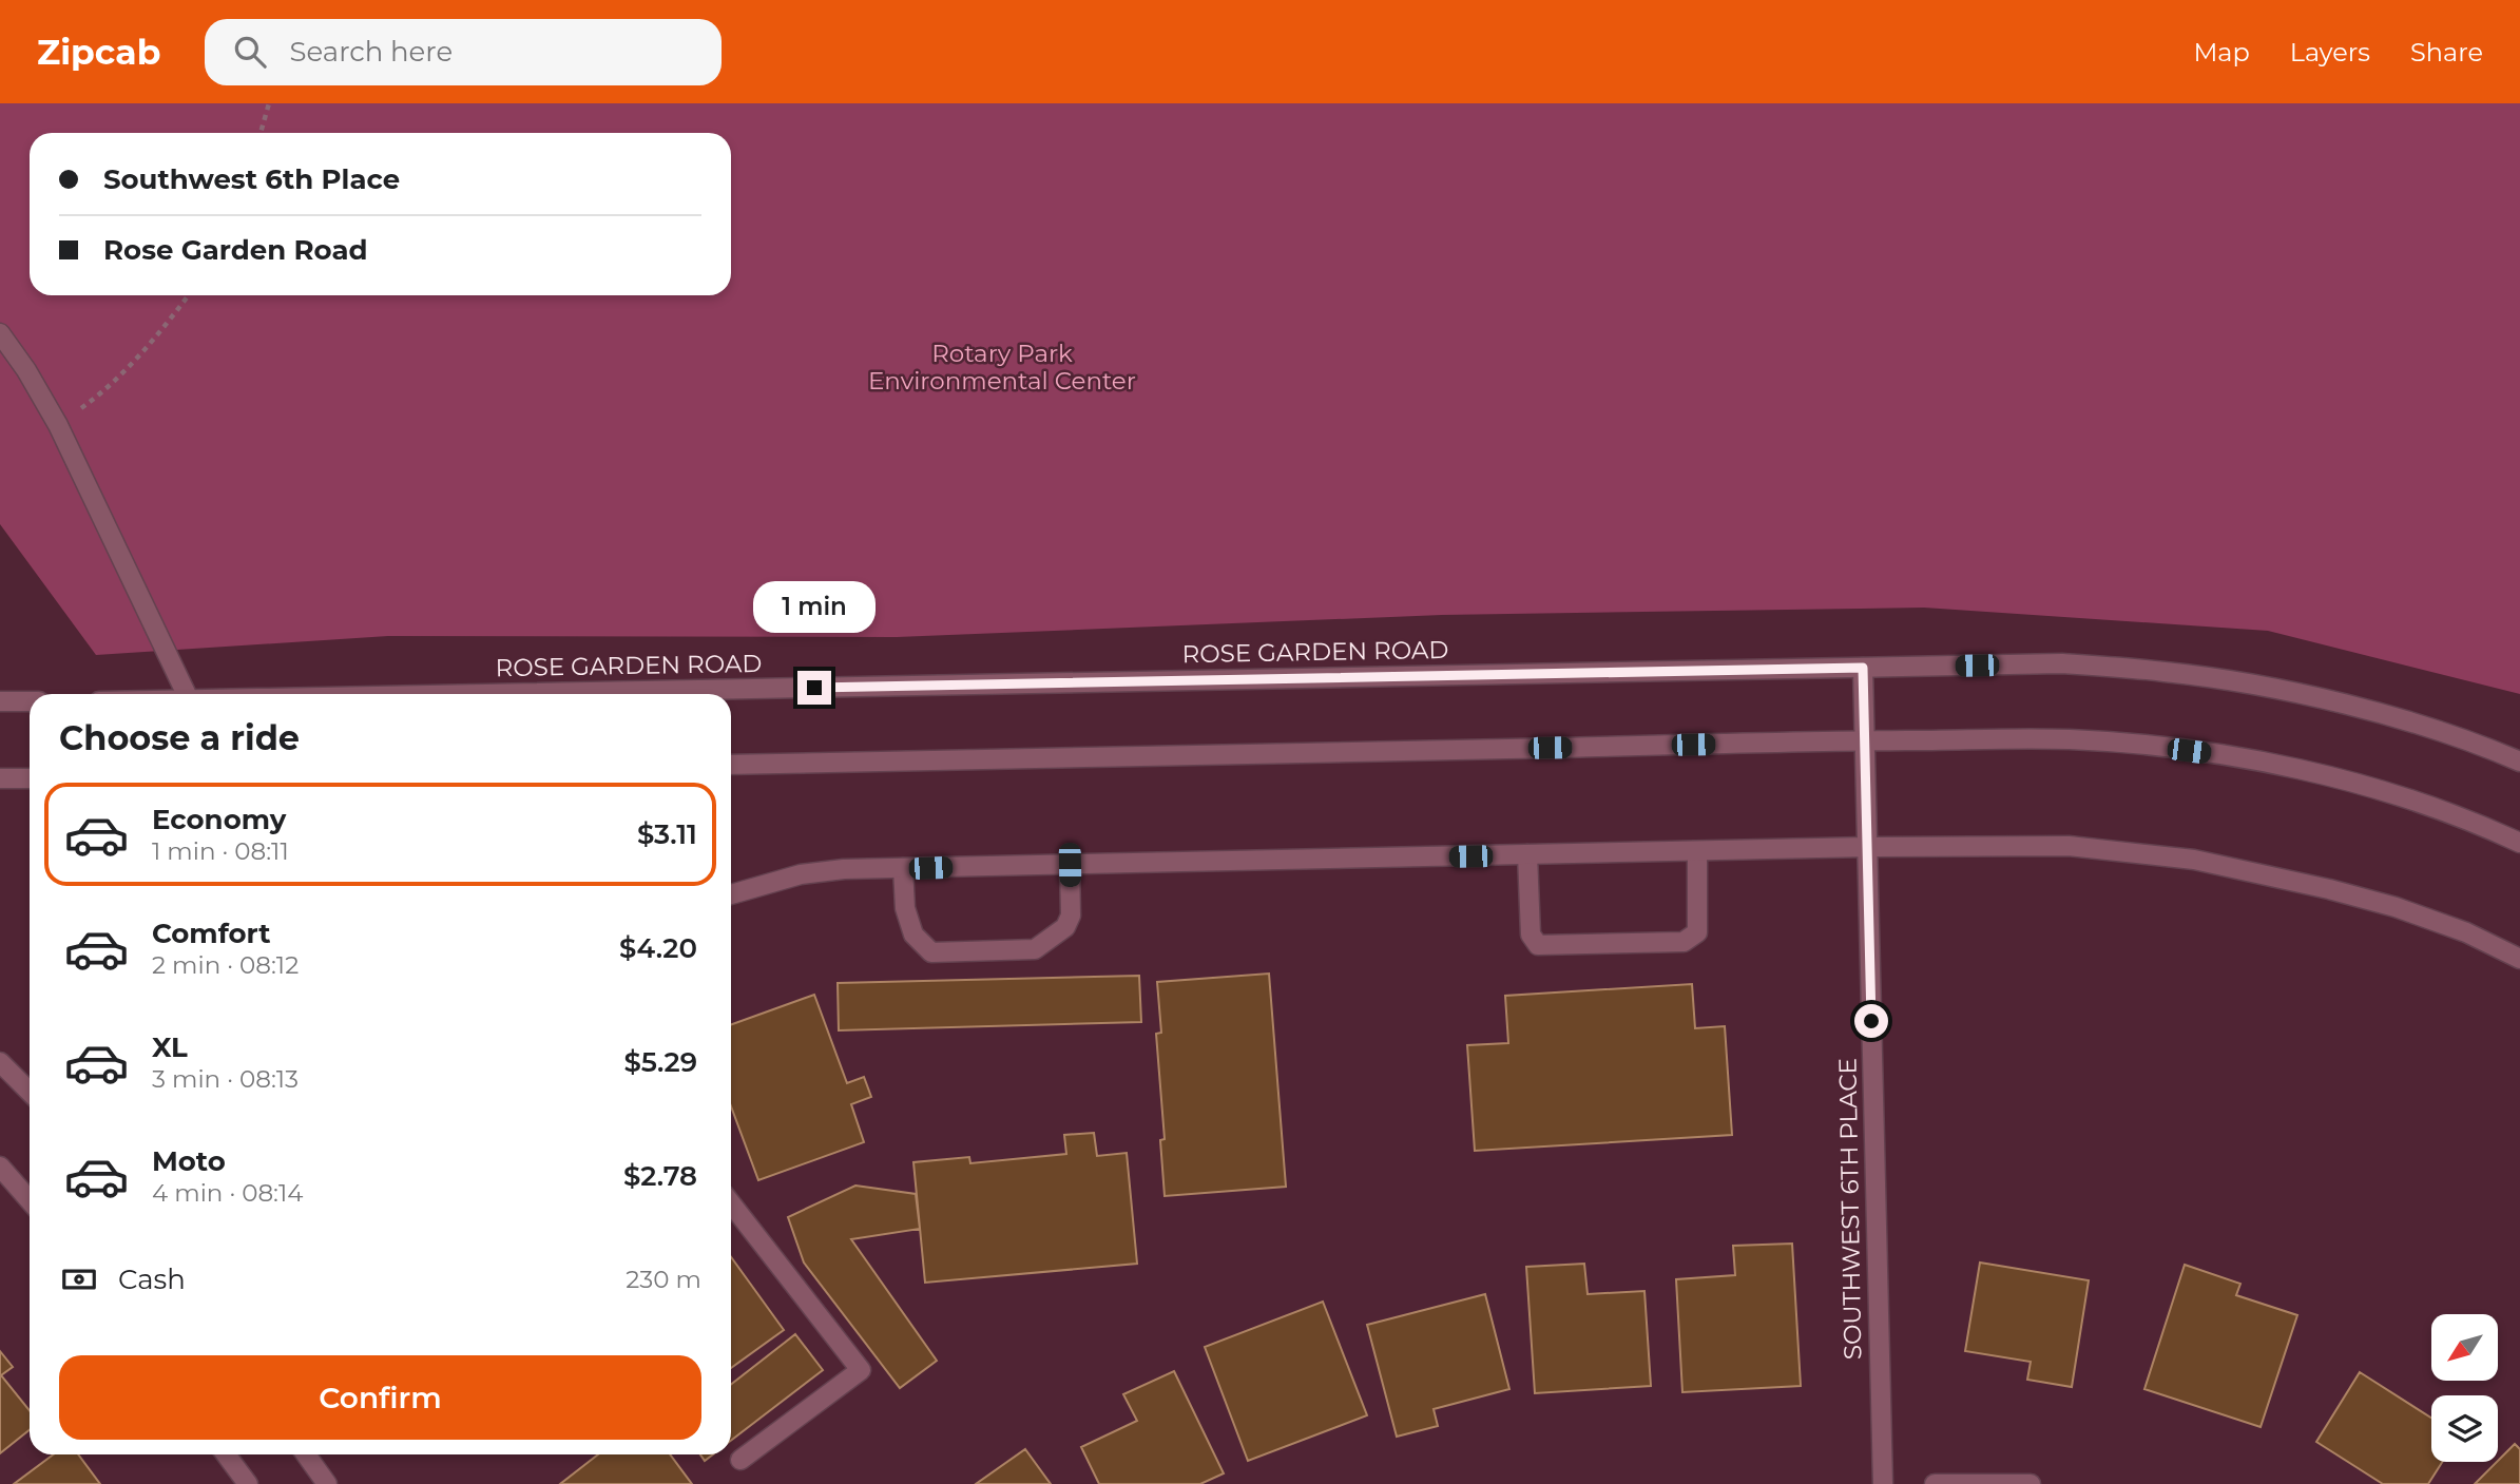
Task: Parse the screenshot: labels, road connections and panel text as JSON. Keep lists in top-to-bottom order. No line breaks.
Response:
{"streets":{"street":["ROSE GARDEN ROAD","SOUTHWEST 6TH PLACE"]},"crossings":[["ROSE GARDEN ROAD","SOUTHWEST 6TH PLACE"]],"parks":["Rotary Park Environmental Center"],"north":"bottom left","page":{"header":"Zipcab","search":"Search here","nav":["Map","Layers","Share"],"banner":["Southwest 6th Place","Rose Garden Road"],"bubble":"1 min","heading":"Choose a ride","list":[{"name":"Economy","note":"1 min · 08:11","value":"$3.11"},{"name":"Comfort","note":"2 min · 08:12","value":"$4.20"},{"name":"XL","note":"3 min · 08:13","value":"$5.29"},{"name":"Moto","note":"4 min · 08:14","value":"$2.78"}],"pay":["Cash","230 m"],"buttons":"Confirm"}}
